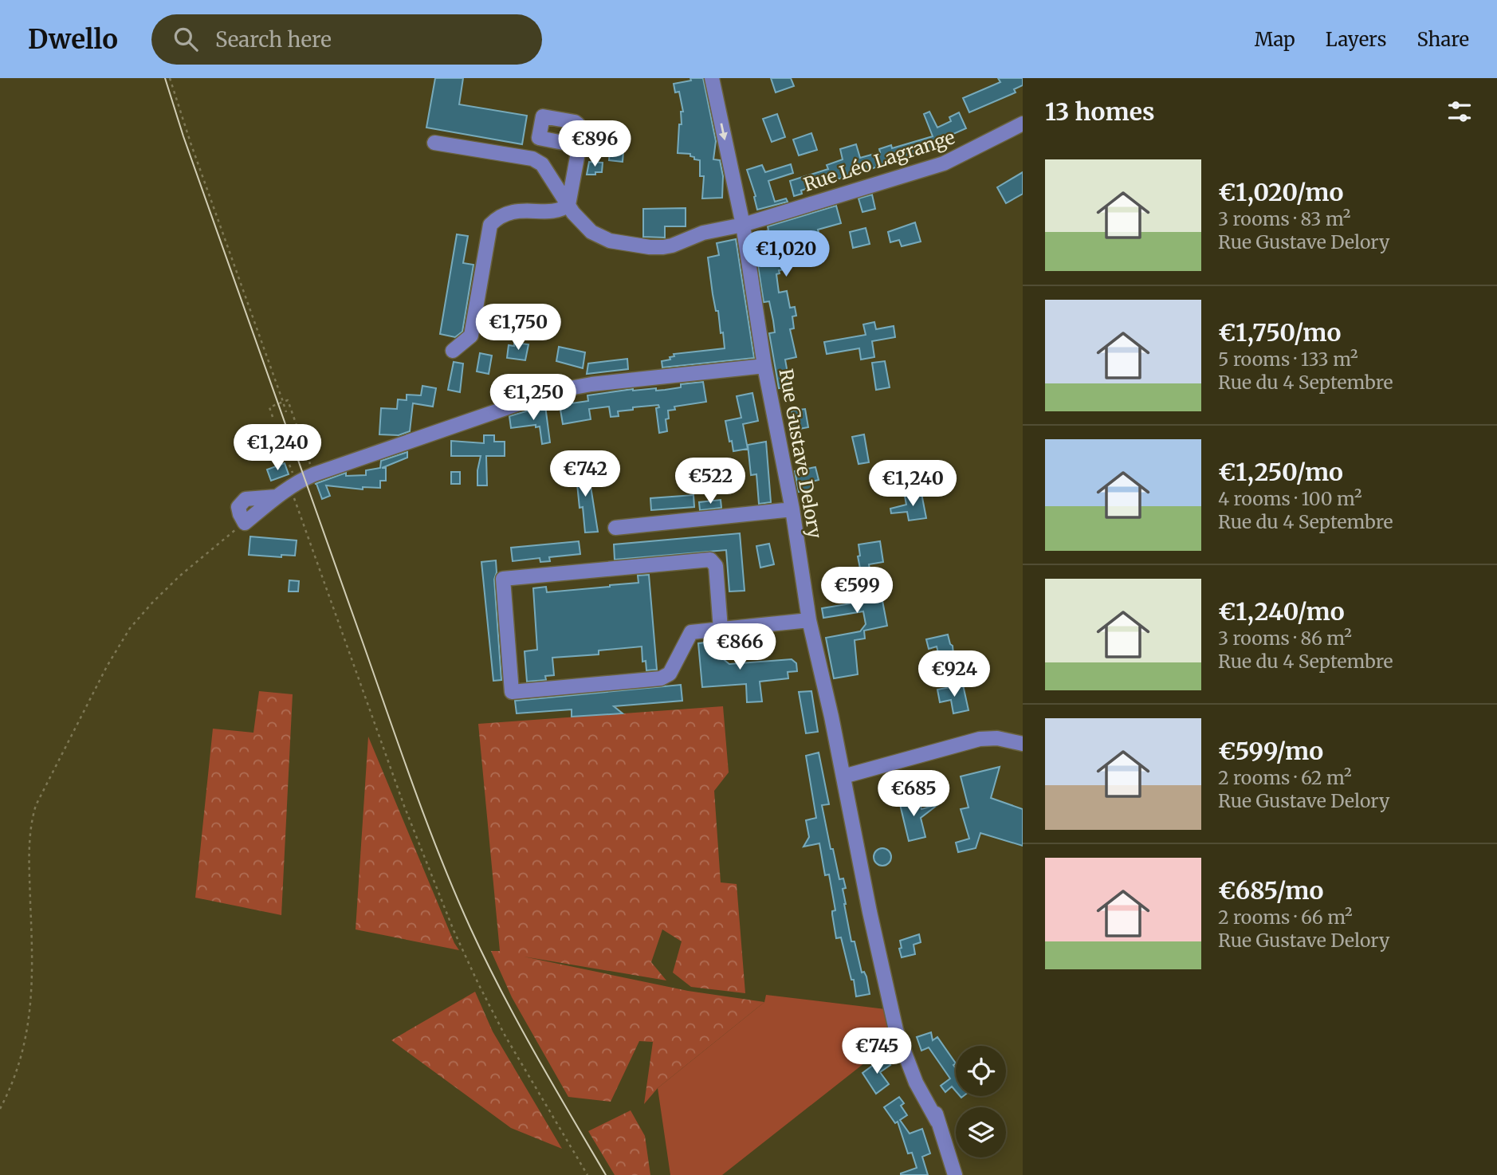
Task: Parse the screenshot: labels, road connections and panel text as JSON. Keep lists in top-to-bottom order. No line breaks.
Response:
{"streets":{"street":["Rue Léo Lagrange","Rue Gustave Delory"]},"crossings":[["Rue Léo Lagrange","Rue Gustave Delory"]],"page":{"header":"Dwello","search":"Search here","nav":["Map","Layers","Share"],"heading":"13 homes","price":["€896","€1,020","€1,750","€1,250","€1,240","€742","€522","€1,240","€599","€866","€924","€685","€745"],"list":[{"name":"€1,020/mo","note":"3 rooms · 83 m² · Rue Gustave Delory"},{"name":"€1,750/mo","note":"5 rooms · 133 m² · Rue du 4 Septembre"},{"name":"€1,250/mo","note":"4 rooms · 100 m² · Rue du 4 Septembre"},{"name":"€1,240/mo","note":"3 rooms · 86 m² · Rue du 4 Septembre"},{"name":"€599/mo","note":"2 rooms · 62 m² · Rue Gustave Delory"},{"name":"€685/mo","note":"2 rooms · 66 m² · Rue Gustave Delory"}]}}
